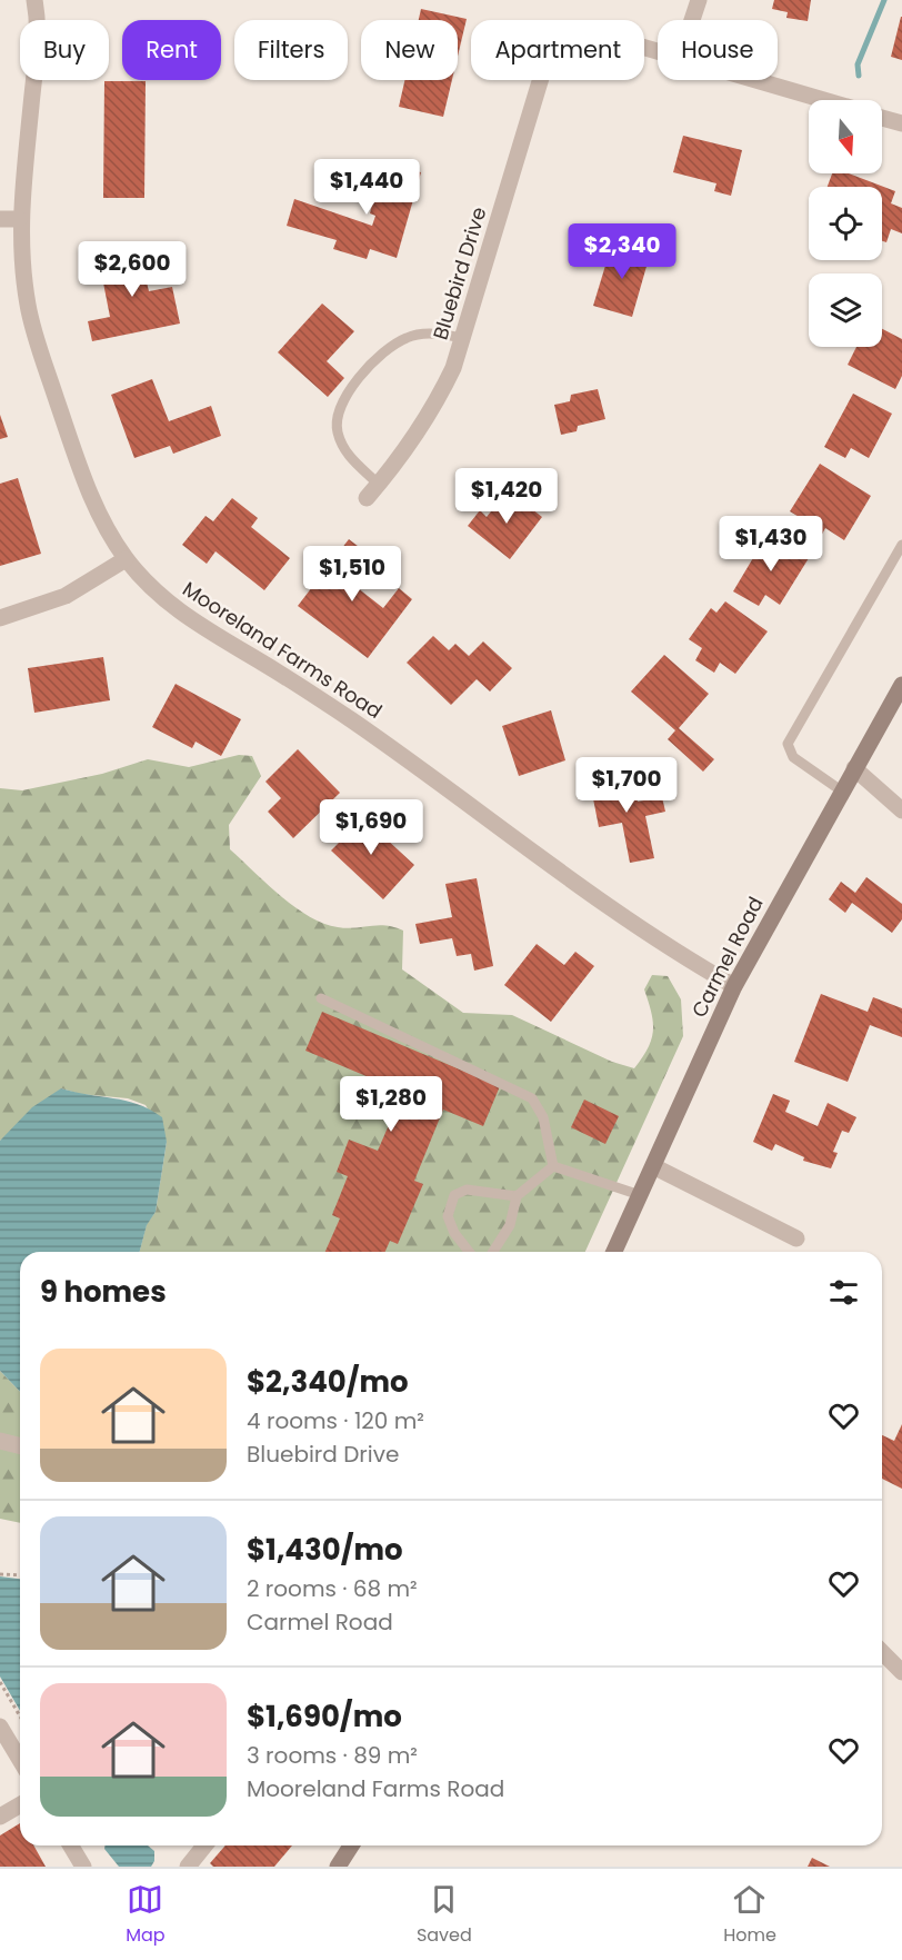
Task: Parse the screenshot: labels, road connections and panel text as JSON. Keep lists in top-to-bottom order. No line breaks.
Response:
{"streets":{"main road":["Carmel Road"],"street":["Bluebird Drive","Mooreland Farms Road"]},"crossings":[["Mooreland Farms Road","Carmel Road"]],"north":"bottom","page":{"chip":["Buy","Rent","Filters","New","Apartment","House"],"price":["$1,440","$2,340","$2,600","$1,420","$1,430","$1,510","$1,700","$1,690","$1,280"],"heading":"9 homes","list":[{"name":"$2,340/mo","note":"4 rooms · 120 m² · Bluebird Drive"},{"name":"$1,430/mo","note":"2 rooms · 68 m² · Carmel Road"},{"name":"$1,690/mo","note":"3 rooms · 89 m² · Mooreland Farms Road"}],"tabs":["Map","Saved","Home"]}}
